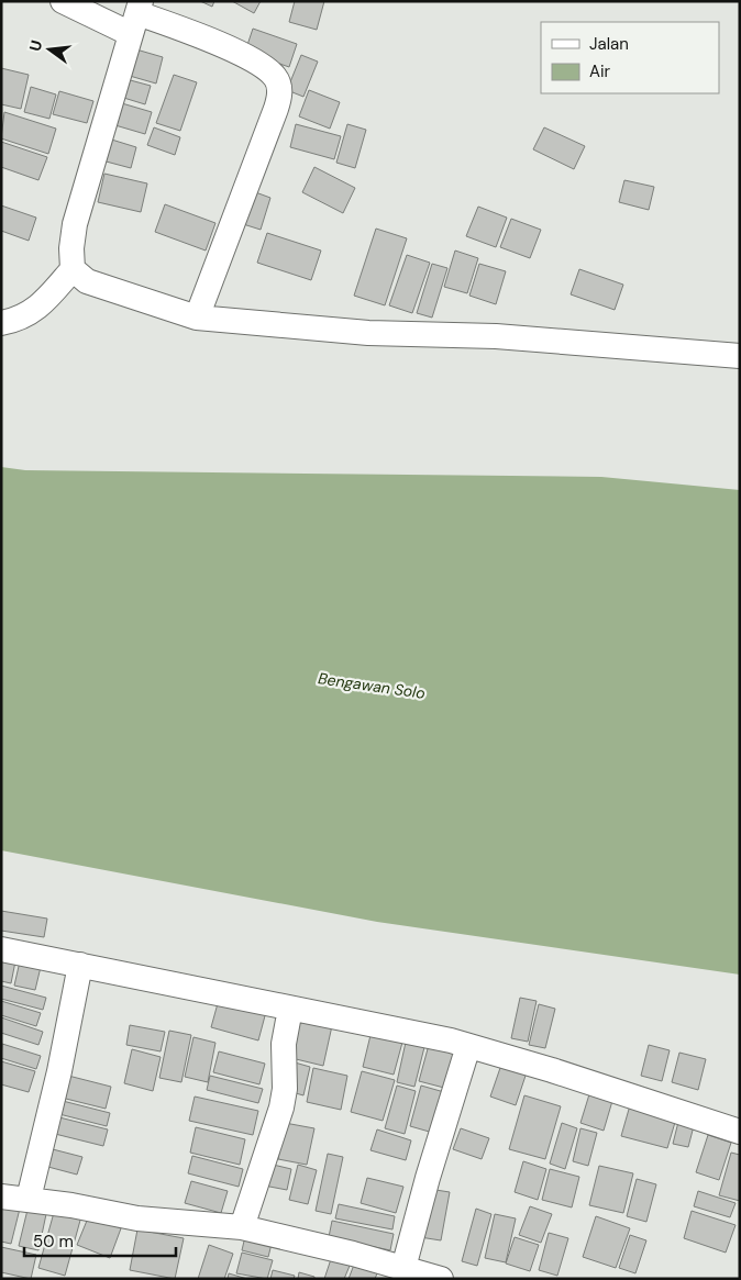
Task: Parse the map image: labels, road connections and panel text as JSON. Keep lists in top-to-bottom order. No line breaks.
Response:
{"water":["Bengawan Solo"],"legend":["Jalan","Air"],"scale_bar":"50 m","north":"left"}
